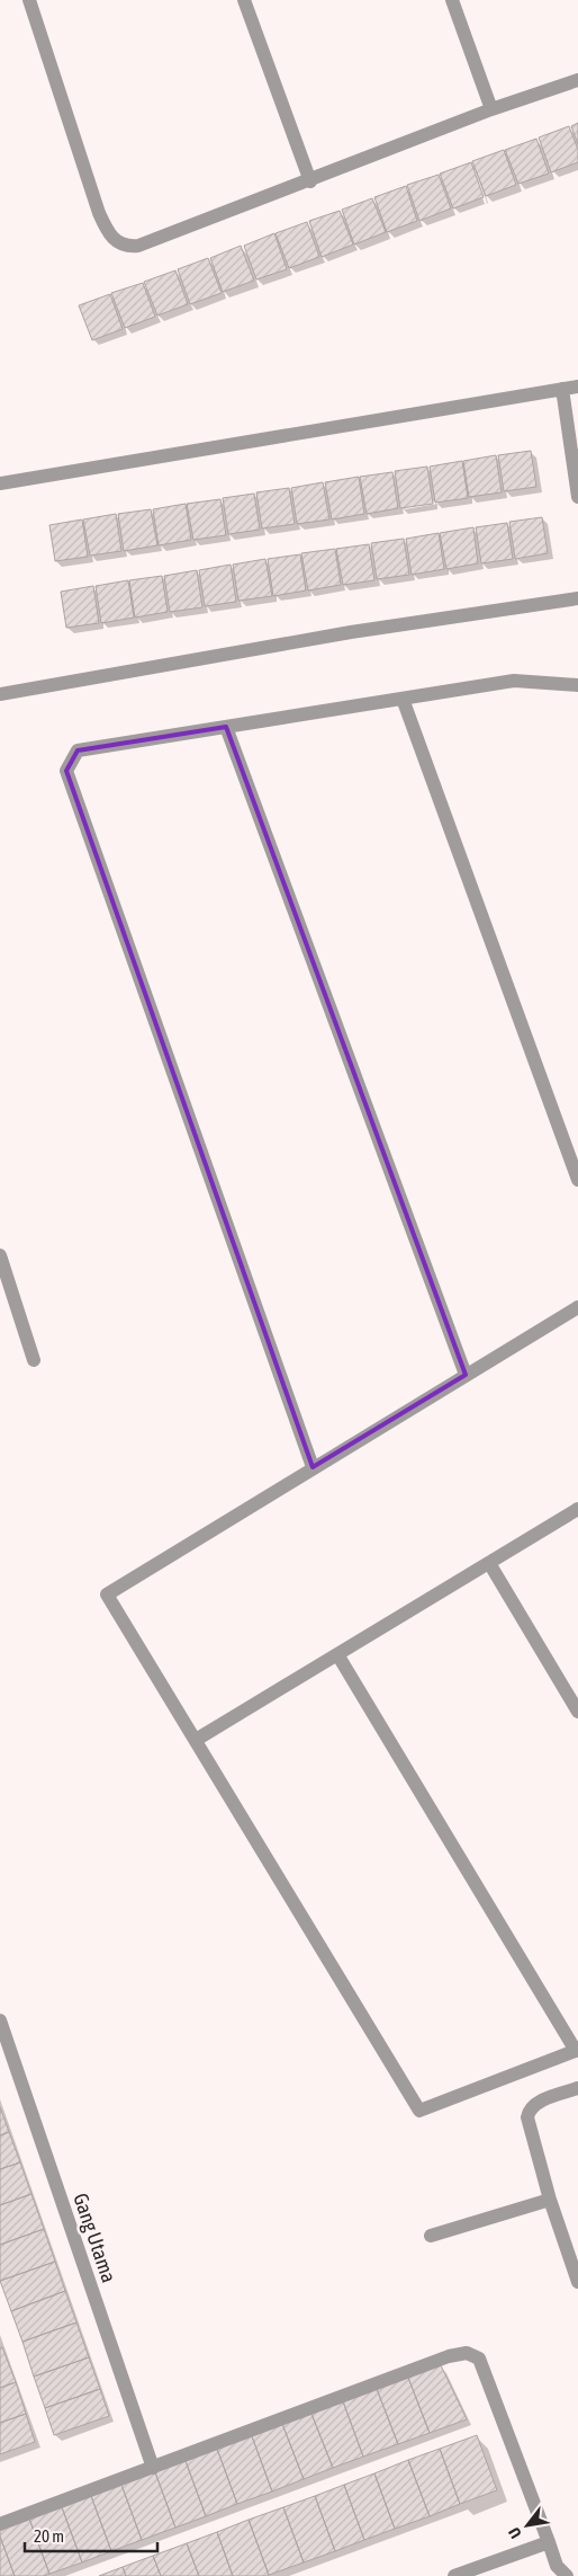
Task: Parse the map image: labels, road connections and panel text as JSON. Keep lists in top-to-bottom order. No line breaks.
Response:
{"streets":{"street":["Gang Utama"]},"scale_bar":"20 m","north":"bottom left"}
